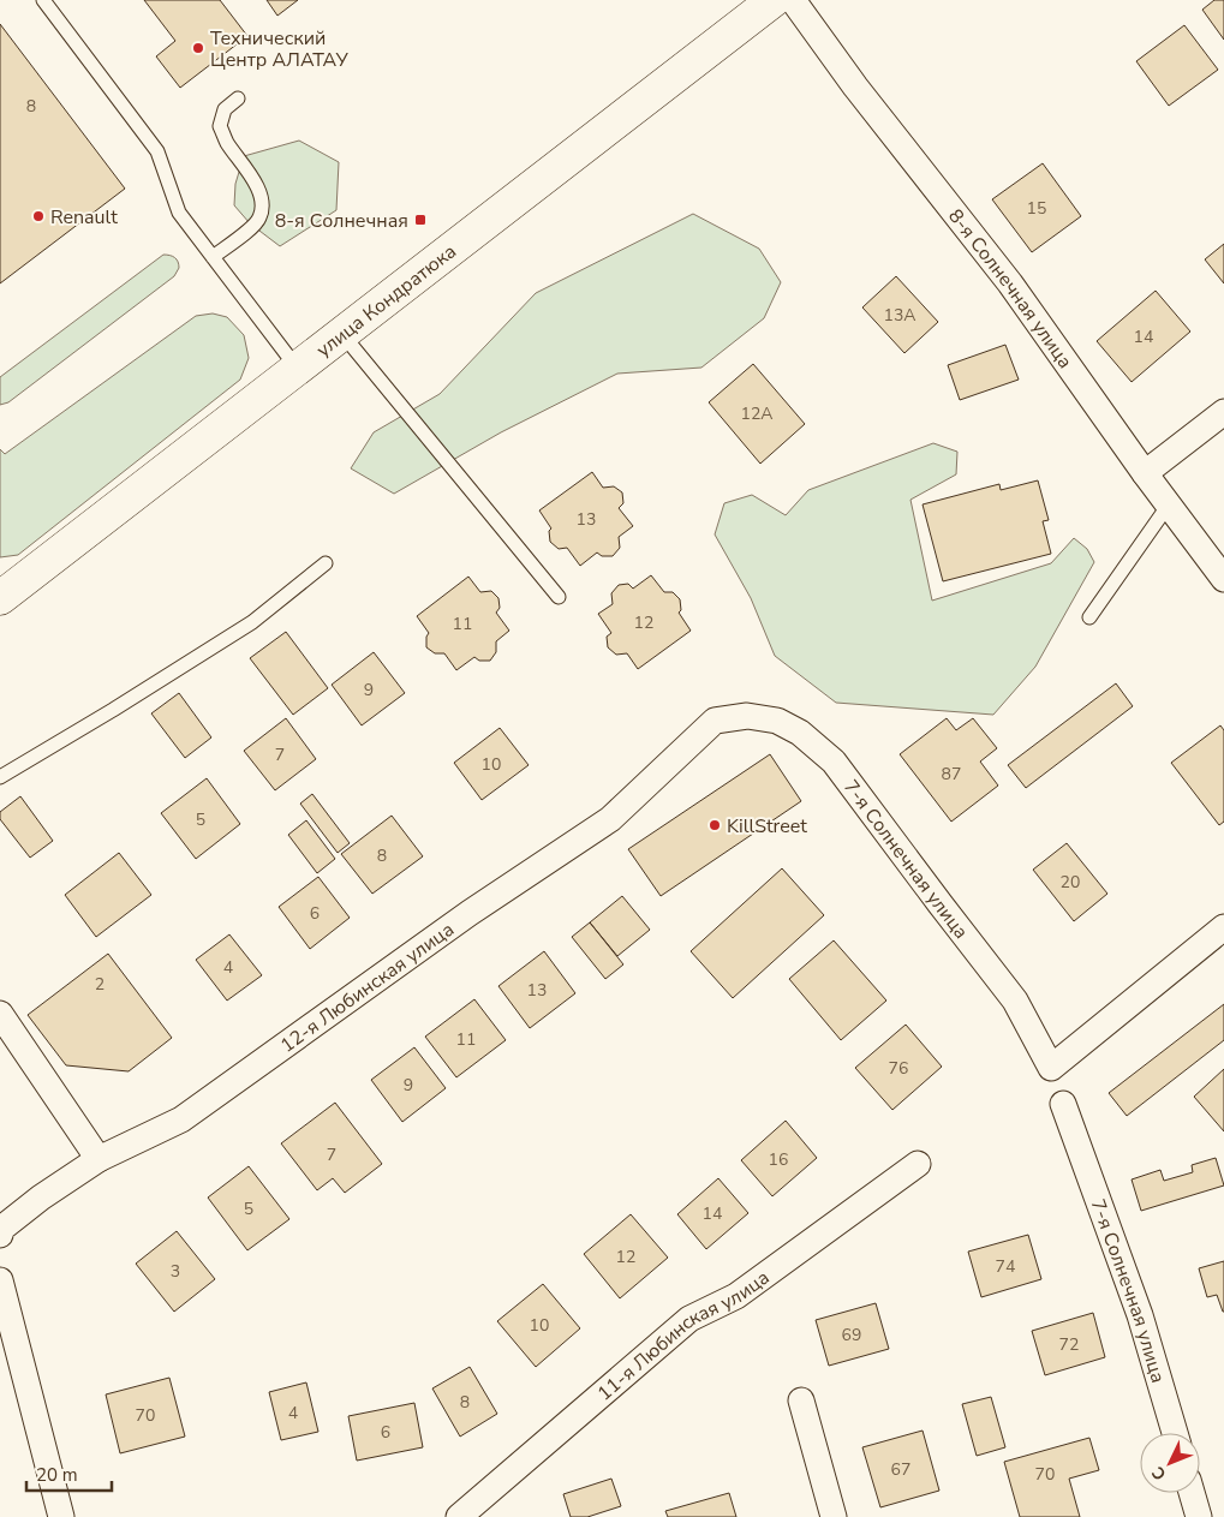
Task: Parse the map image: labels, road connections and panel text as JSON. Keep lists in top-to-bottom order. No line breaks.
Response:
{"streets":{"main road":["улица Кондратюка"],"street":["8-я Солнечная улица","7-я Солнечная улица","12-я Любинская улица","11-я Любинская улица"]},"crossings":[["7-я Солнечная улица","12-я Любинская улица"]],"places":{"other":["Технический Центр АЛАТАУ","Renault","KillStreet"],"transit":["8-я Солнечная"]},"house_numbers":["8","15","13А","14","12А","13","12","11","9","7","10","87","5","8","20","6","4","2","13","11","76","9","7","16","5","14","12","74","3","10","69","72","8","4","70","6","67","70"],"scale_bar":"20 m","north":"bottom left"}
